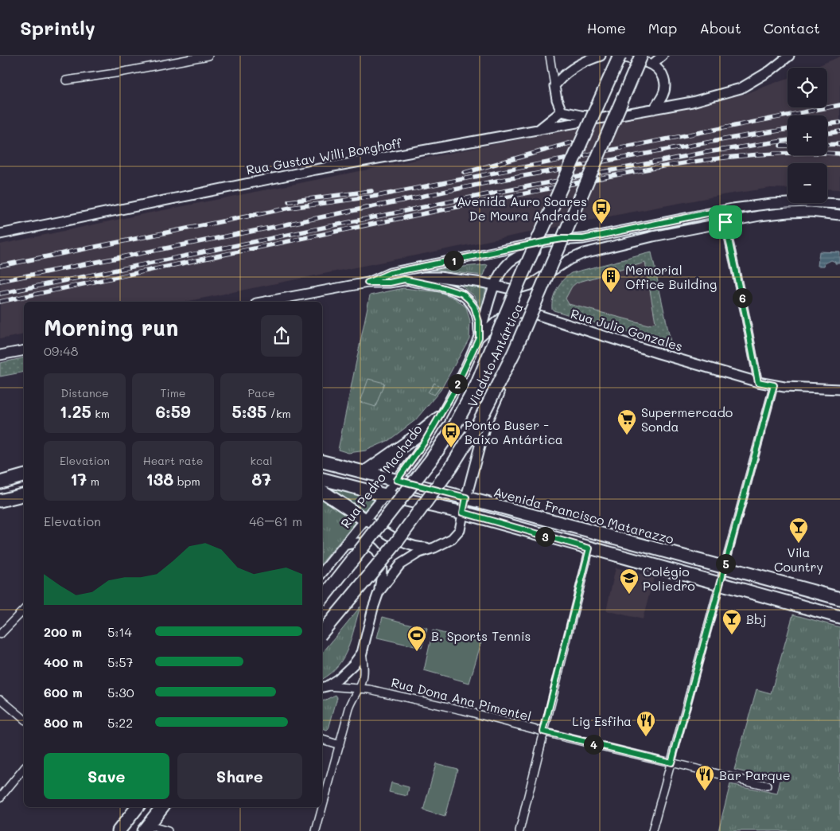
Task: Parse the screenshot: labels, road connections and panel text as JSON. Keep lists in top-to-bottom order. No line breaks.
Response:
{"streets":{"main road":["Viaduto Antártica","Avenida Francisco Matarazzo"],"street":["Rua Gustav Willi Borghoff","Rua Julio Gonzales","Rua Pedro Machado","Rua Dona Ana Pimentel"]},"crossings":[["Rua Julio Gonzales","Rua Pedro Machado"],["Rua Pedro Machado","Avenida Francisco Matarazzo"]],"places":{"bus stop":["Avenida Auro Soares De Moura Andrade","Ponto Buser - Baixo Antártica"],"building":["Memorial Office Building"],"supermarket":["Supermercado Sonda"],"bar":["Vila Country","Bbj"],"school or university":["Colégio Poliedro"],"sports":["B. Sports Tennis"],"restaurant":["Lig Esfiha","Bar Parque"]},"page":{"header":"Sprintly","nav":["Home","Map","About","Contact"],"map_buttons":["+","−"],"pins":["1","6","2","3","5","4"],"heading":["Morning run","09:48"],"stats":[["Distance","1.25 km"],["Time","6:59"],["Pace","5:35 /km"],["Elevation","17 m"],["Heart rate","138 bpm"],["kcal","87"]],"chart":["Elevation","46–61 m"],"list":[{"name":"200 m","note":"5:14"},{"name":"400 m","note":"5:57"},{"name":"600 m","note":"5:30"},{"name":"800 m","note":"5:22"}],"buttons":["Save","Share"]}}
